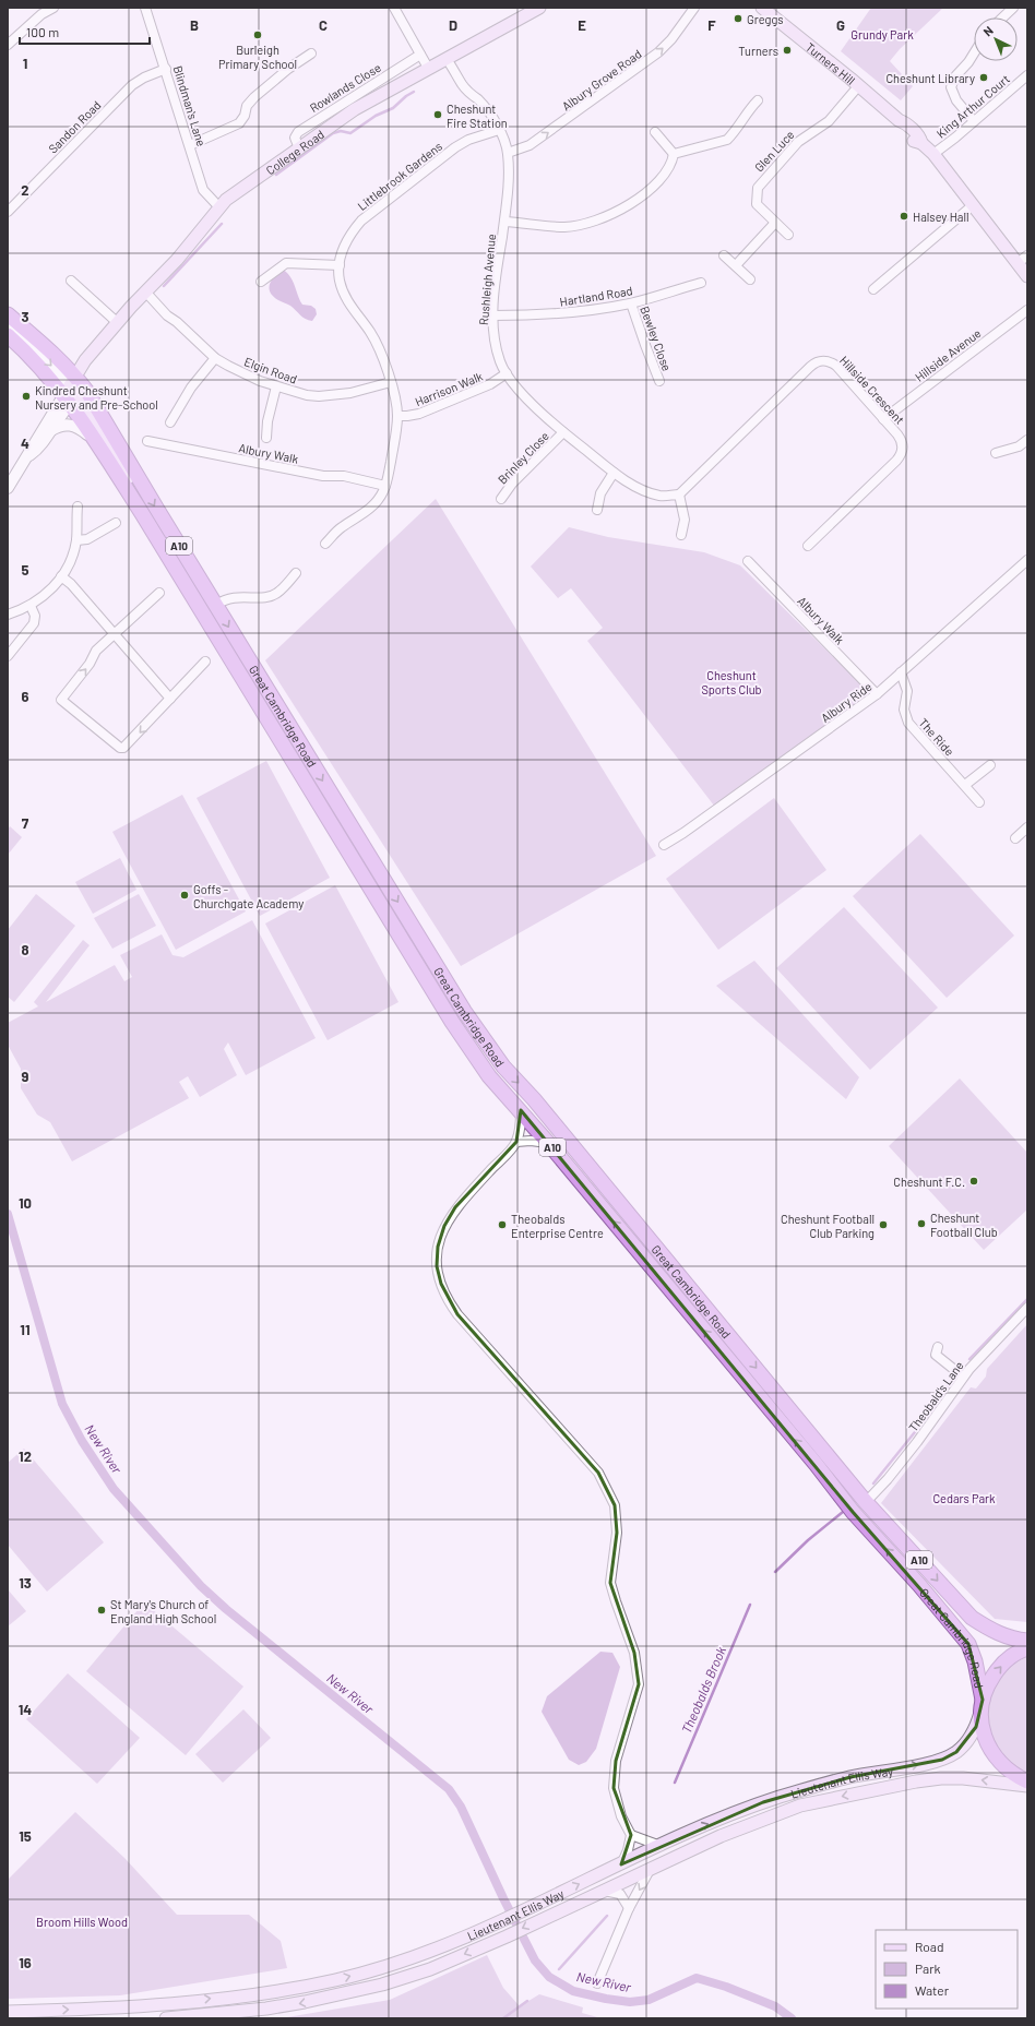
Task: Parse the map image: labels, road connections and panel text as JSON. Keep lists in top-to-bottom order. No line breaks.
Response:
{"streets":{"highway":["A10","Great Cambridge Road"],"main road":["Turners Hill","College Road","Lieutenant Ellis Way"],"street":["Albury Grove Road","Rowlands Close","Blindman's Lane","King Arthur Court","Sandon Road","Glen Luce","Littlebrook Gardens","Rushleigh Avenue","Hartland Road","Bewley Close","Hillside Avenue","Elgin Road","Harrison Walk","Hillside Crescent","Albury Walk","Brinley Close","Albury Ride","The Ride","Theobald's Lane"]},"crossings":[["Turners Hill","King Arthur Court"],["Turners Hill","Glen Luce"],["Albury Grove Road","Rushleigh Avenue"],["Rowlands Close","College Road"],["Blindman's Lane","Sandon Road"],["Blindman's Lane","College Road"],["College Road","Rushleigh Avenue"],["College Road","Elgin Road"],["College Road","Great Cambridge Road"],["Littlebrook Gardens","Rushleigh Avenue"],["Littlebrook Gardens","Elgin Road"],["Littlebrook Gardens","Harrison Walk"],["Littlebrook Gardens","Albury Walk"],["Rushleigh Avenue","Hartland Road"],["Rushleigh Avenue","Harrison Walk"],["Rushleigh Avenue","Hillside Crescent"],["Rushleigh Avenue","Brinley Close"],["Hartland Road","Bewley Close"],["Hillside Avenue","Hillside Crescent"],["Albury Walk","Albury Ride"],["Albury Ride","The Ride"],["Great Cambridge Road","Theobald's Lane"],["Great Cambridge Road","Lieutenant Ellis Way"]],"one_way":["Albury Grove Road"],"water":["New River","Theobalds Brook"],"parks":["Grundy Park","Cheshunt Sports Club","Cedars Park","Broom Hills Wood"],"places":["Greggs","Burleigh Primary School","Turners","Cheshunt Library","Cheshunt Fire Station","Halsey Hall","Kindred Cheshunt Nursery and Pre-School","Goffs - Churchgate Academy","Cheshunt F.C.","Cheshunt Football Club","Theobalds Enterprise Centre","Cheshunt Football Club Parking","St Mary's Church of England High School"],"legend":["Road","Park","Water"],"scale_bar":"100 m","north":"top left","grid":{"columns":["B","C","D","E","F","G"],"rows":["1","2","3","4","5","6","7","8","9","10","11","12","13","14","15","16"]}}
